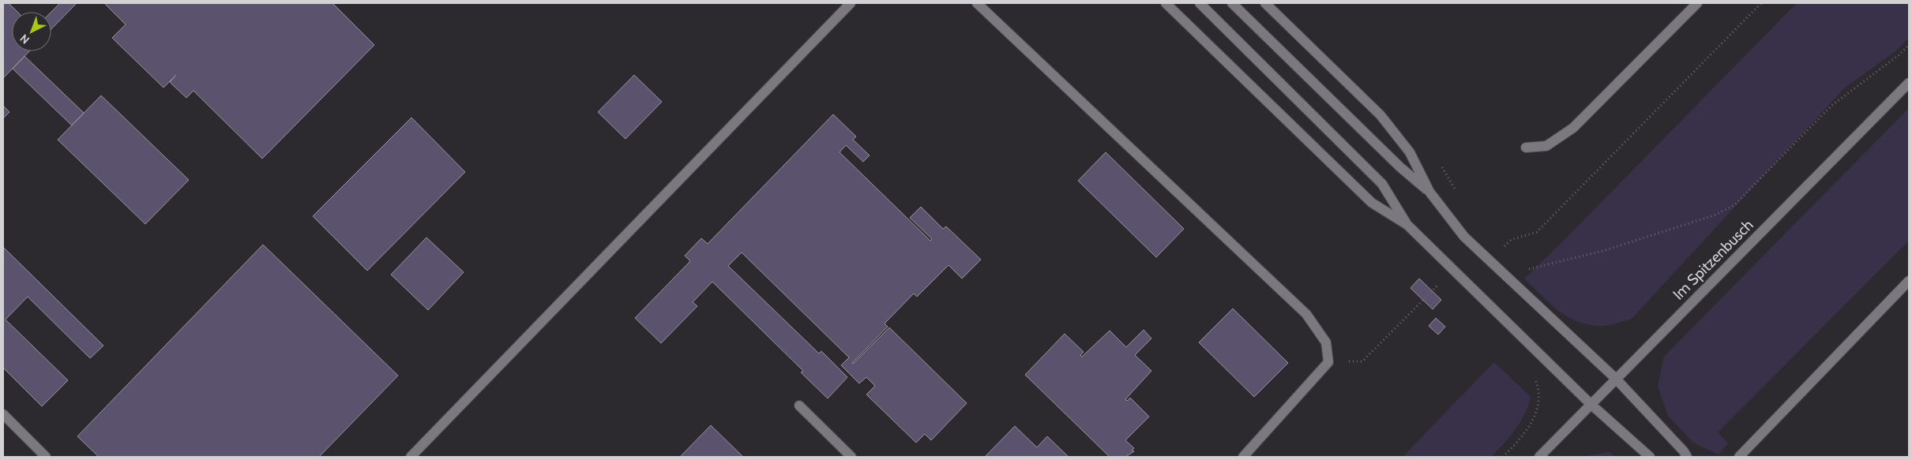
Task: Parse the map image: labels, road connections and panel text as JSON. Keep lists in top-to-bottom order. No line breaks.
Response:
{"streets":{"street":["Im Spitzenbusch"]},"north":"bottom left"}
